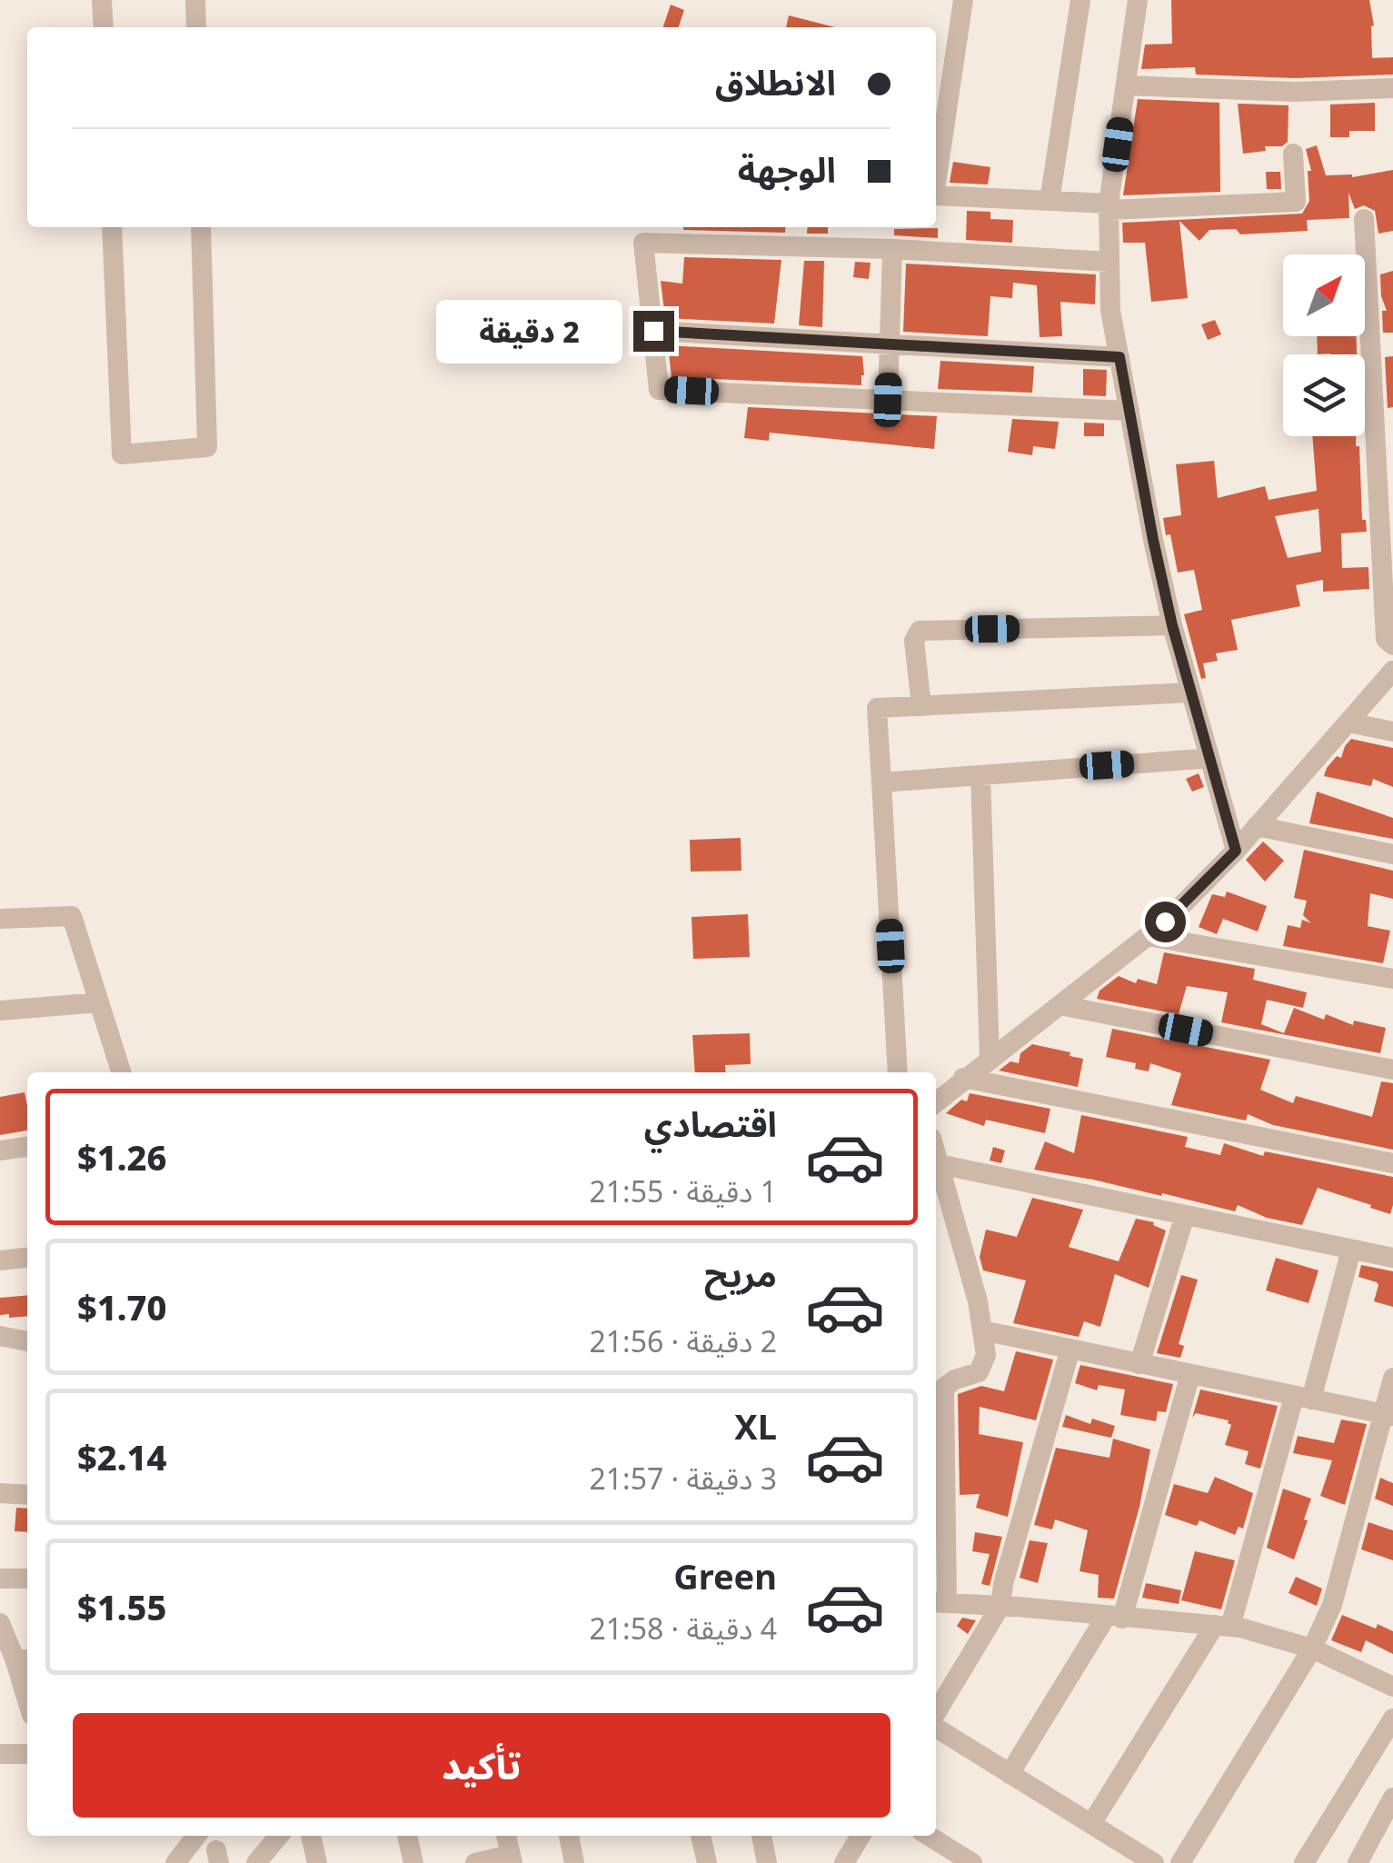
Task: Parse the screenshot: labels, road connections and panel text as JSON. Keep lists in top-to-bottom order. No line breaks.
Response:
{"north":"top right","page":{"banner":["الانطلاق","الوجهة"],"bubble":"2 دقيقة","list":[{"name":"اقتصادي","note":"1 دقيقة · 21:55","value":"$1.26"},{"name":"مريح","note":"2 دقيقة · 21:56","value":"$1.70"},{"name":"XL","note":"3 دقيقة · 21:57","value":"$2.14"},{"name":"Green","note":"4 دقيقة · 21:58","value":"$1.55"}],"buttons":"تأكيد"}}
